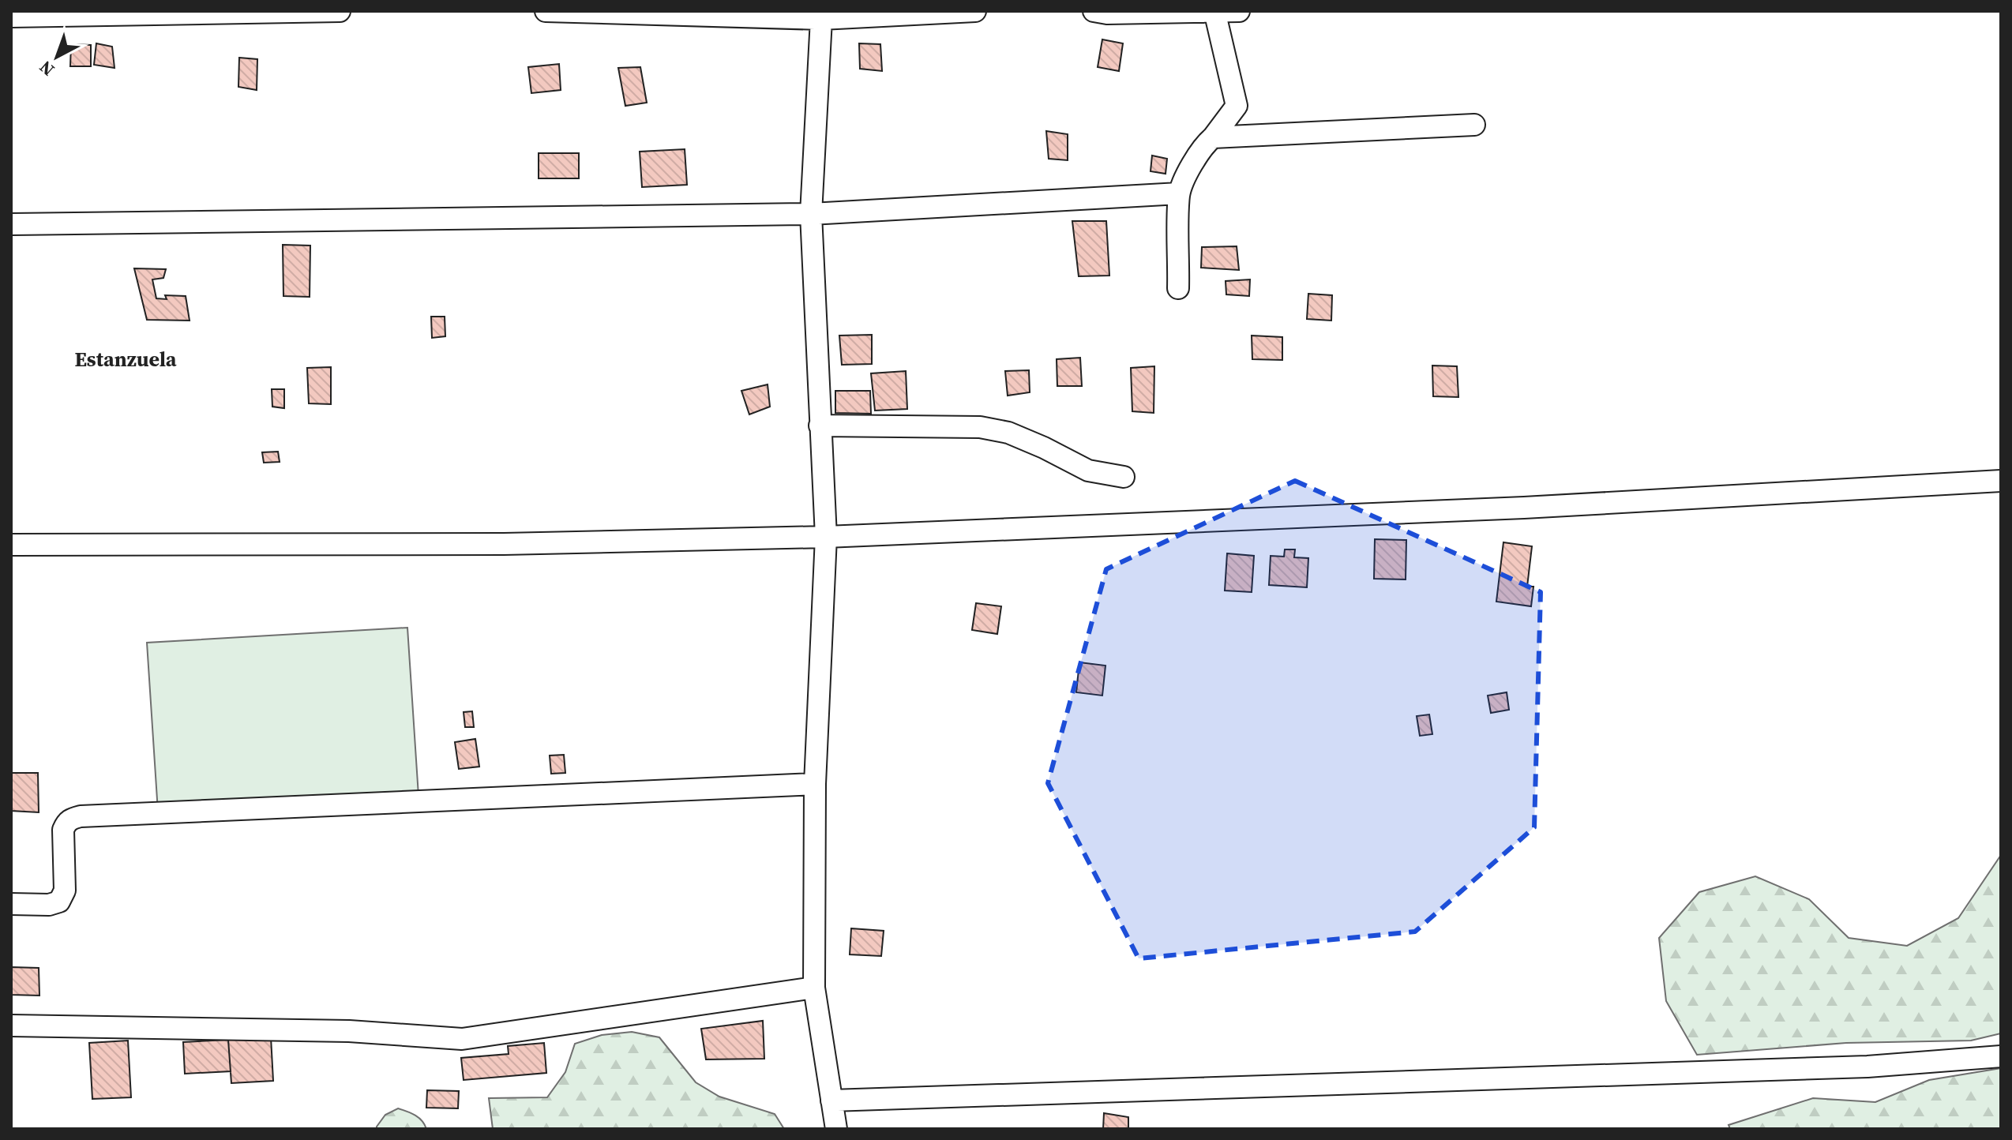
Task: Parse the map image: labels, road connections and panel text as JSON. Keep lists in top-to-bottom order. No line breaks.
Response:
{"districts":["Estanzuela"],"north":"bottom left"}
